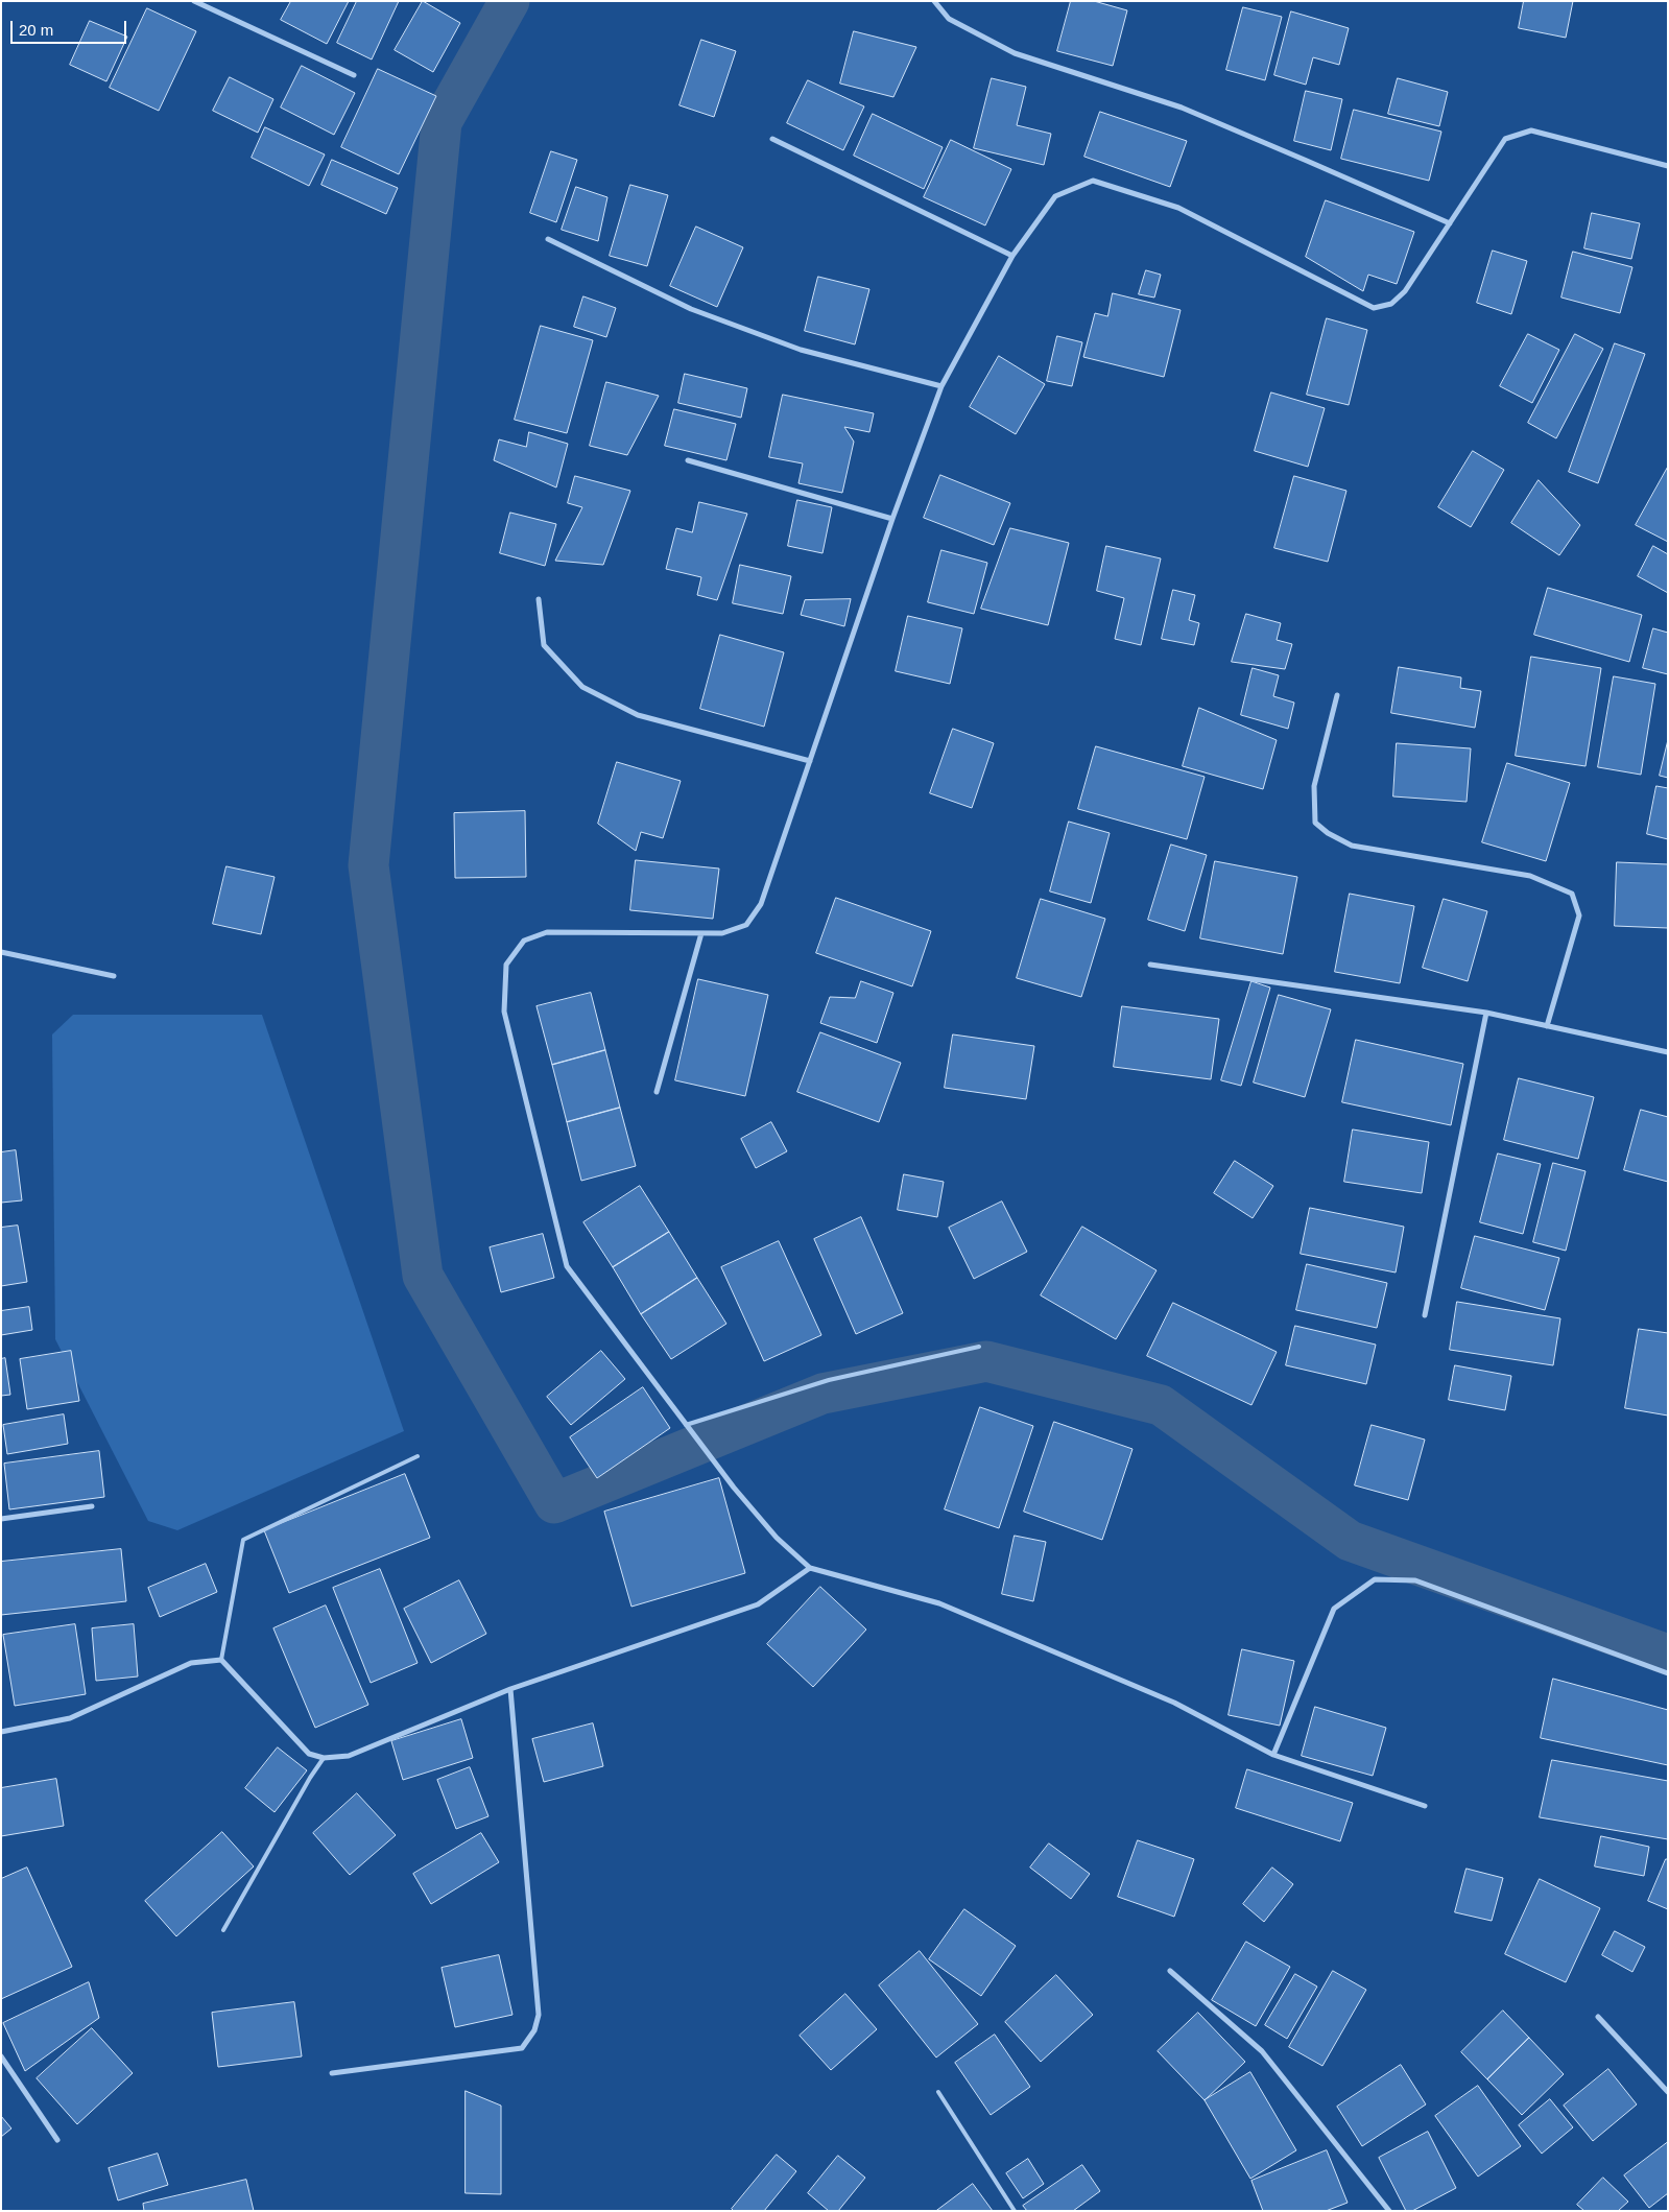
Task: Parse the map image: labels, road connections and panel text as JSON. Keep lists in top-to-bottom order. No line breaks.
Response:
{"scale_bar":"20 m"}
